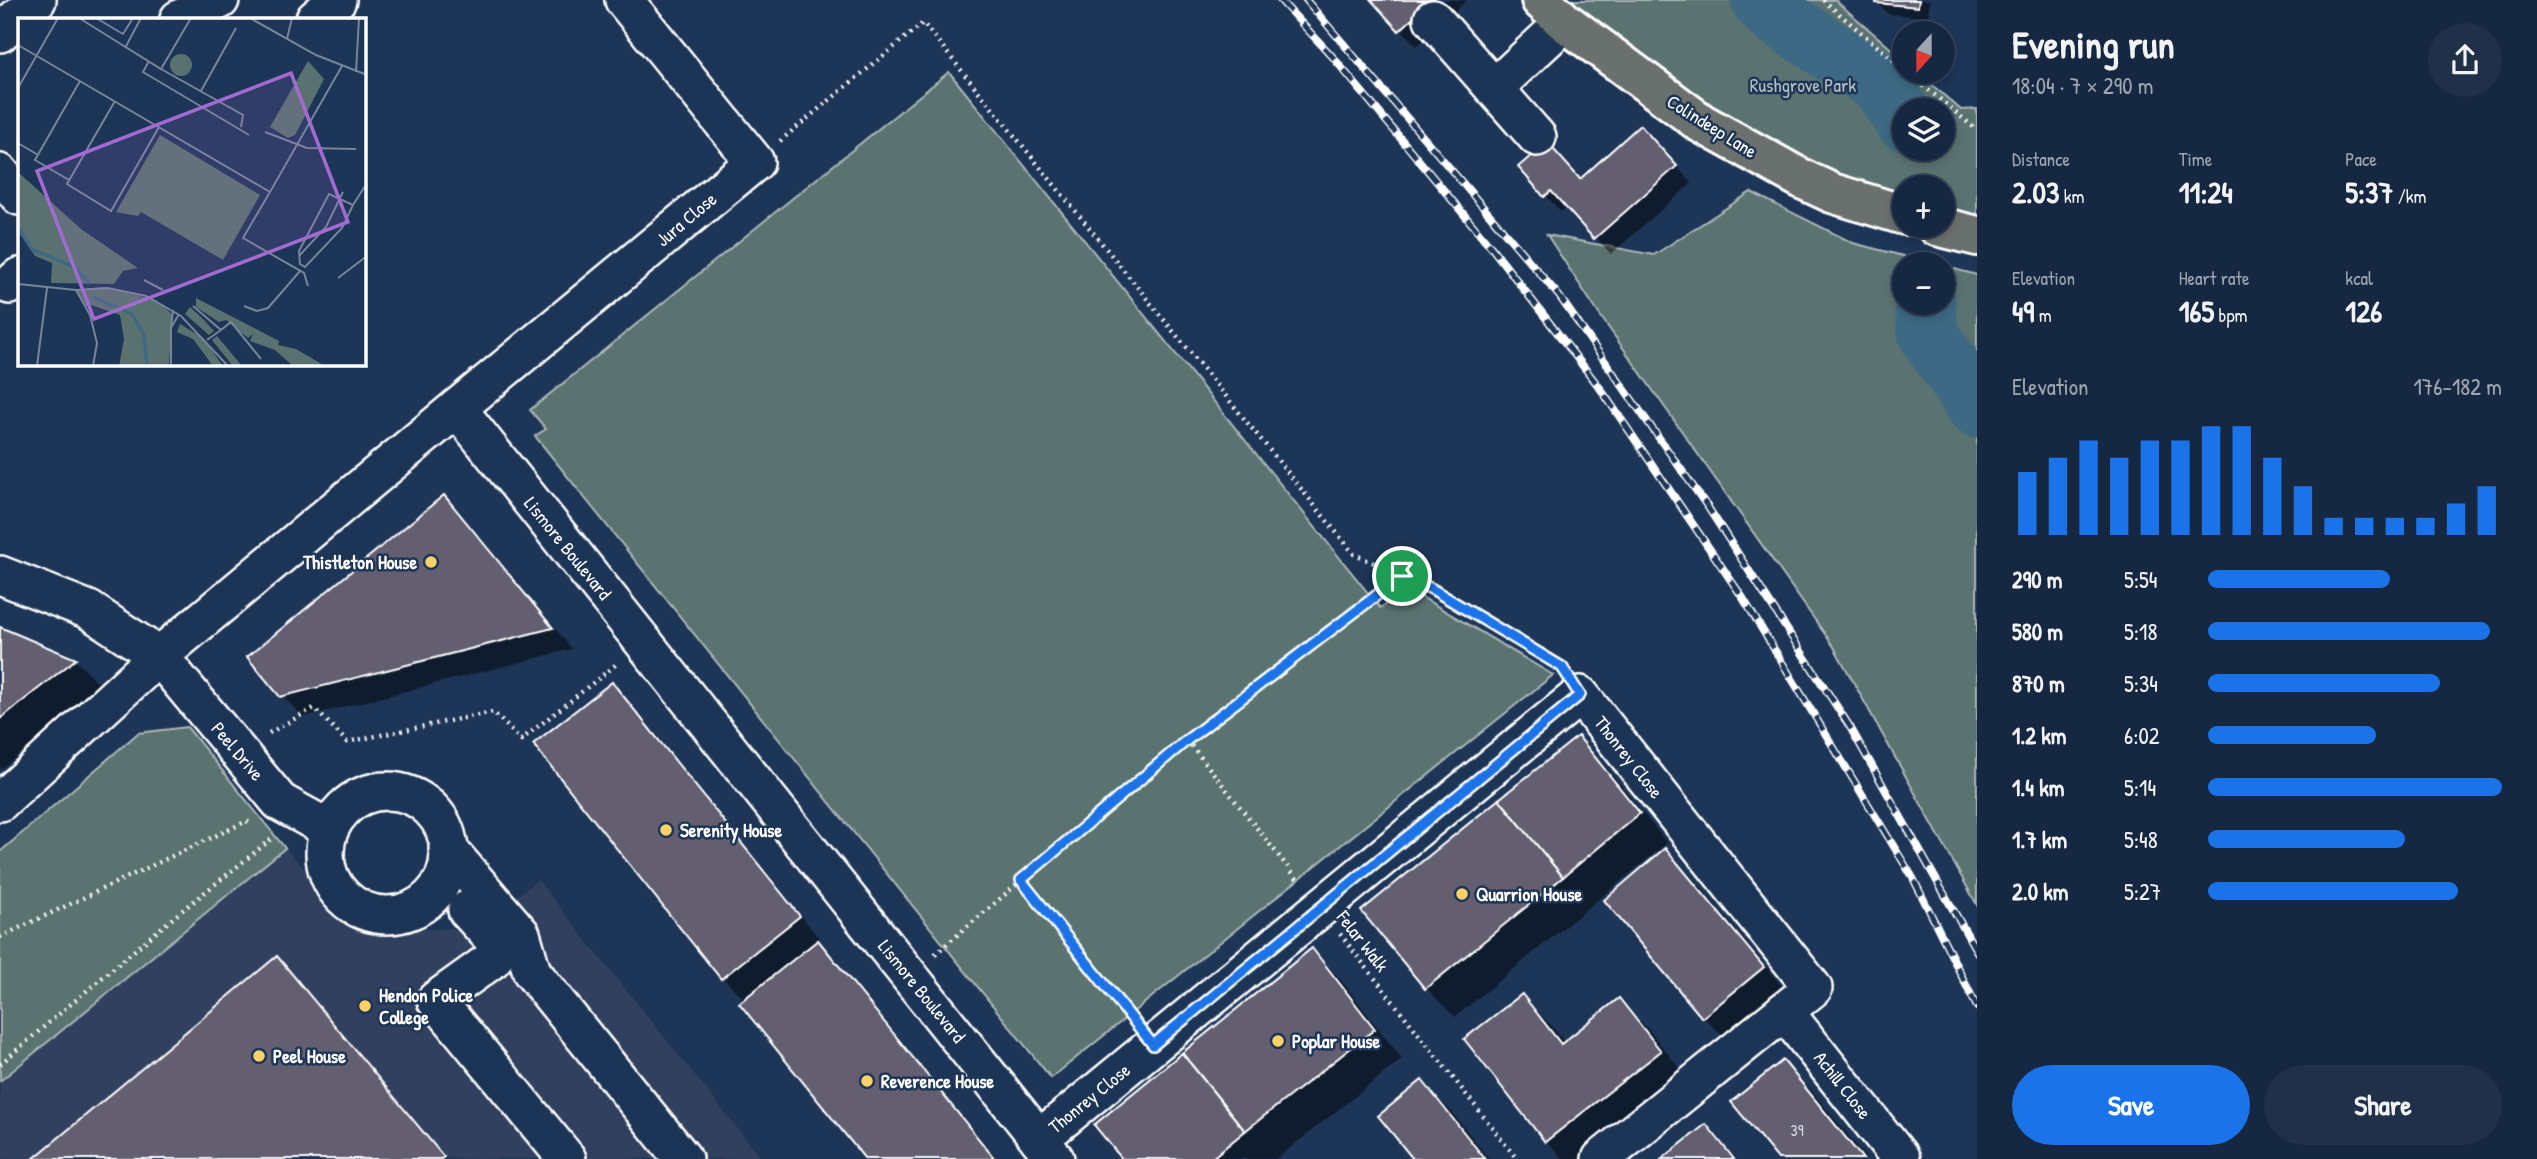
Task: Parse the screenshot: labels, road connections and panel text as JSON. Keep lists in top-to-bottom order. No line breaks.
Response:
{"streets":{"main road":["Colindeep Lane"],"street":["Jura Close","Lismore Boulevard","Peel Drive","Thonrey Close","Achill Close"],"path":["Felar Walk"]},"crossings":[["Jura Close","Lismore Boulevard"],["Lismore Boulevard","Thonrey Close"],["Thonrey Close","Felar Walk"],["Thonrey Close","Achill Close"]],"parks":["Rushgrove Park"],"places":["Thistleton House","Serenity House","Quarrion House","Hendon Police College","Poplar House","Peel House","Reverence House"],"house_numbers":["39"],"north":"bottom","page":{"heading":["Evening run","18:04 · 7 × 290 m"],"map_buttons":["+","−"],"stats":[["Distance","2.03 km"],["Time","11:24"],["Pace","5:37 /km"],["Elevation","49 m"],["Heart rate","165 bpm"],["kcal","126"]],"chart":["Elevation","176–182 m"],"list":[{"name":"290 m","note":"5:54"},{"name":"580 m","note":"5:18"},{"name":"870 m","note":"5:34"},{"name":"1.2 km","note":"6:02"},{"name":"1.4 km","note":"5:14"},{"name":"1.7 km","note":"5:48"},{"name":"2.0 km","note":"5:27"}],"buttons":["Save","Share"]}}
